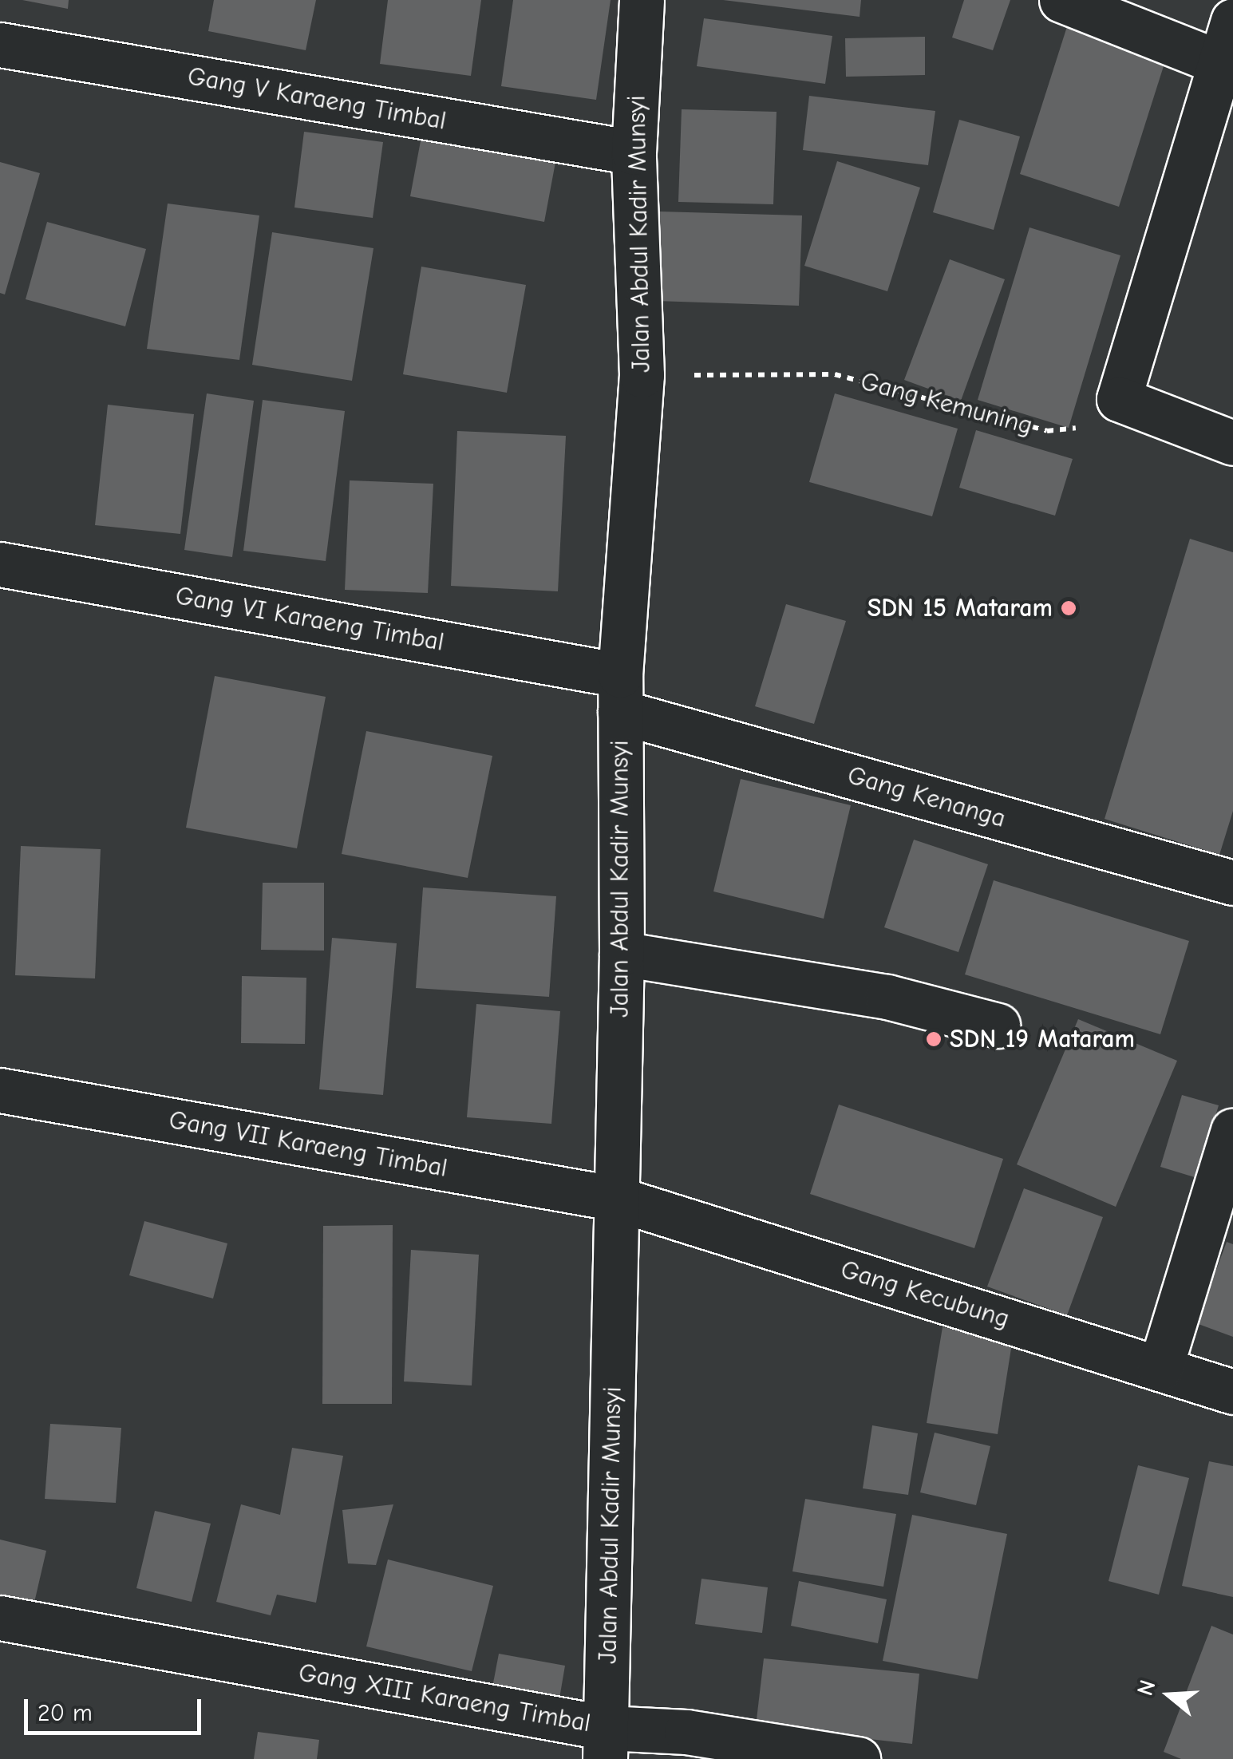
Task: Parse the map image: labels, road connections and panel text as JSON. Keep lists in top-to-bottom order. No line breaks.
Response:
{"streets":{"street":["Gang V Karaeng Timbal","Jalan Abdul Kadir Munsyi","Gang VI Karaeng Timbal","Gang Kenanga","Gang VII Karaeng Timbal","Gang Kecubung","Gang XIII Karaeng Timbal"],"path":["Gang Kemuning"]},"crossings":[["Gang V Karaeng Timbal","Jalan Abdul Kadir Munsyi"],["Jalan Abdul Kadir Munsyi","Gang Kemuning"],["Jalan Abdul Kadir Munsyi","Gang VI Karaeng Timbal"],["Jalan Abdul Kadir Munsyi","Gang Kenanga"],["Jalan Abdul Kadir Munsyi","Gang VII Karaeng Timbal"],["Jalan Abdul Kadir Munsyi","Gang Kecubung"],["Jalan Abdul Kadir Munsyi","Gang XIII Karaeng Timbal"],["Gang VI Karaeng Timbal","Gang Kenanga"],["Gang VII Karaeng Timbal","Gang Kecubung"]],"places":["SDN 15 Mataram","SDN 19 Mataram"],"scale_bar":"20 m","north":"left"}
